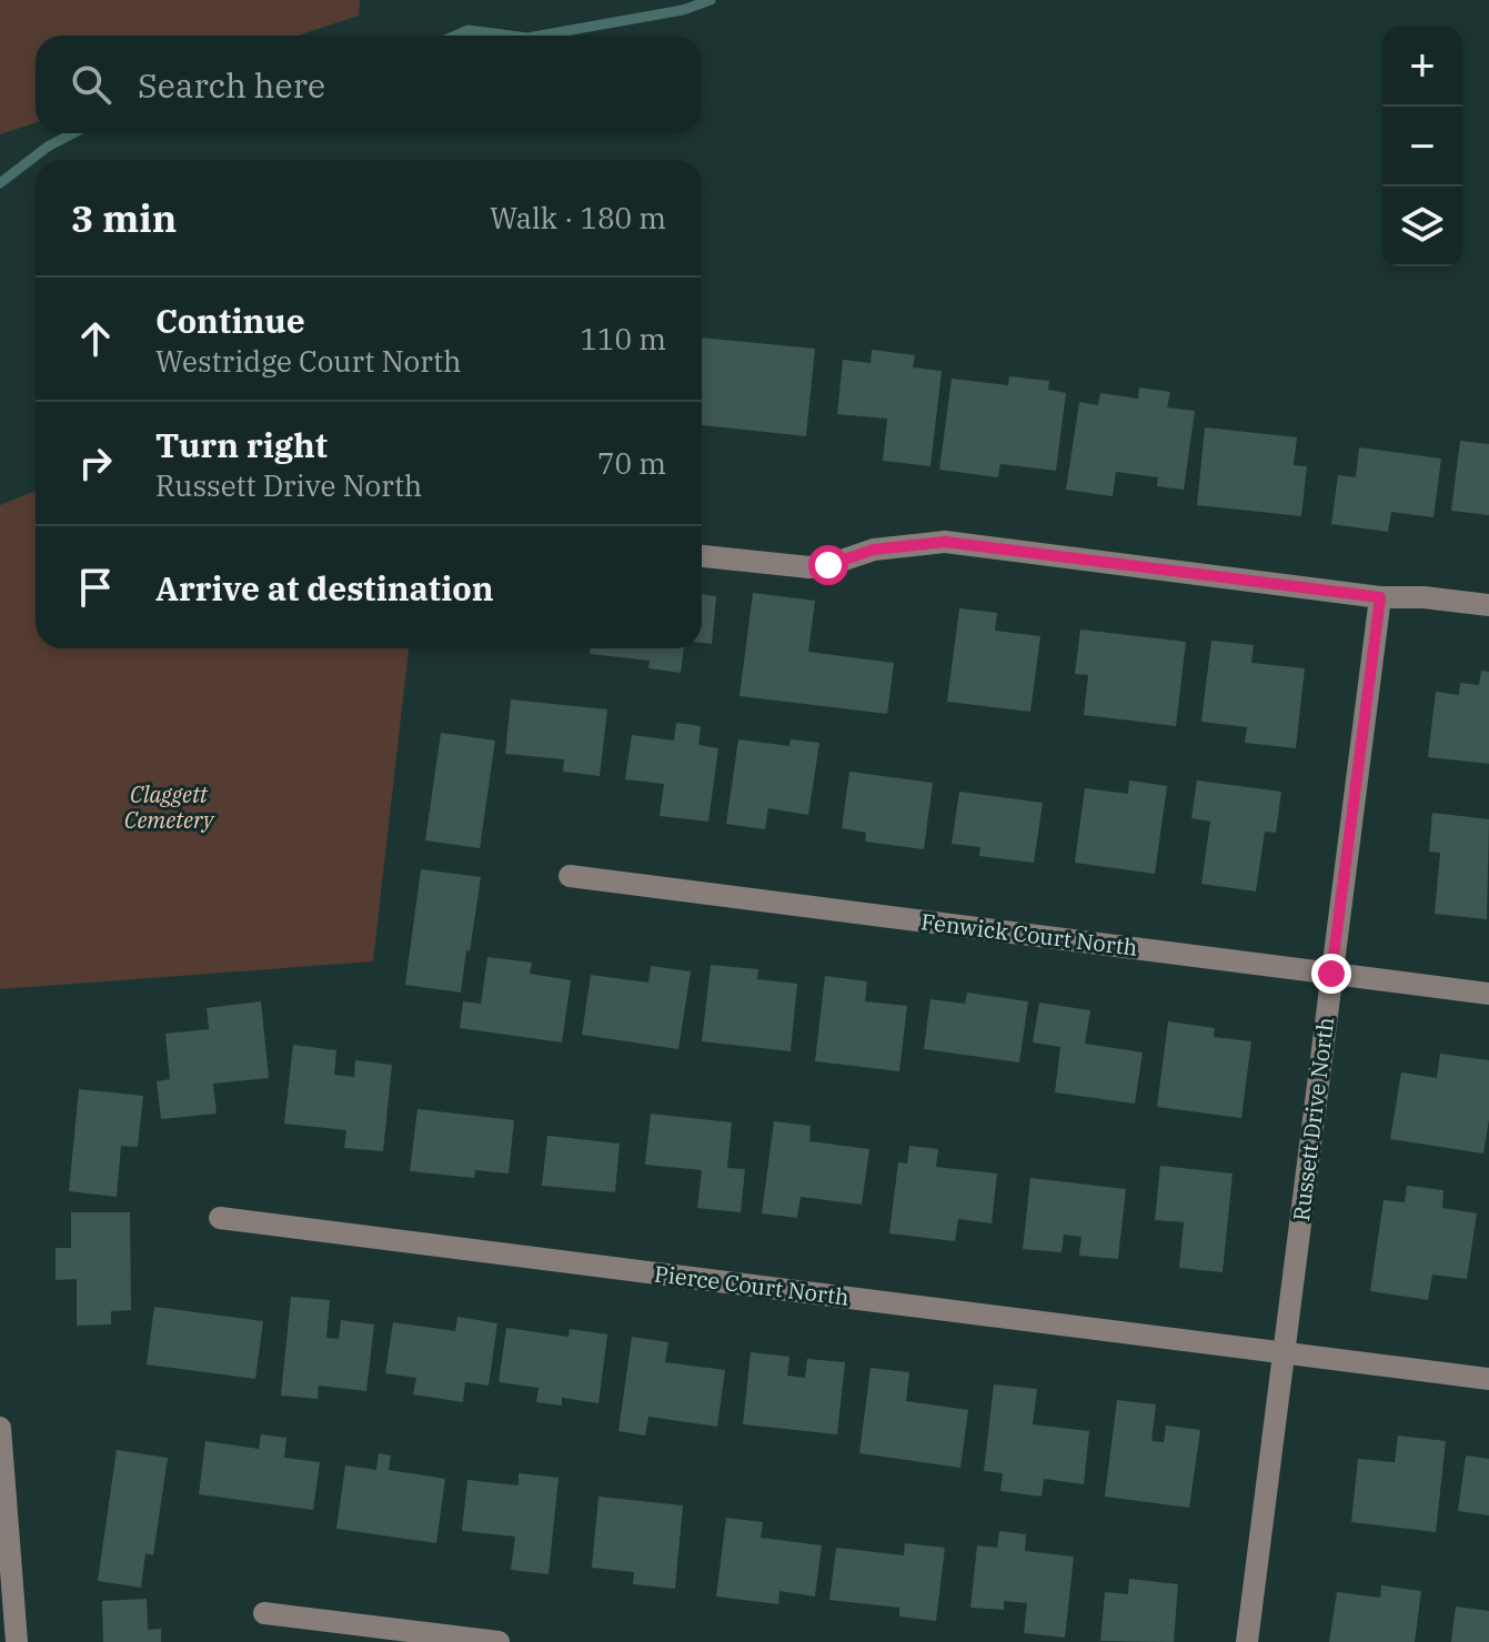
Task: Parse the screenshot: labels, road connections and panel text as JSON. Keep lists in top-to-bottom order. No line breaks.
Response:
{"streets":{"street":["Fenwick Court North","Russett Drive North","Pierce Court North"]},"crossings":[["Fenwick Court North","Russett Drive North"],["Russett Drive North","Pierce Court North"]],"parks":["Claggett Cemetery"],"page":{"map_buttons":["+","−"],"search":"Search here","heading":["3 min","Walk · 180 m"],"list":[["Continue","Westridge Court North","110 m"],["Turn right","Russett Drive North","70 m"],"Arrive at destination"]}}
